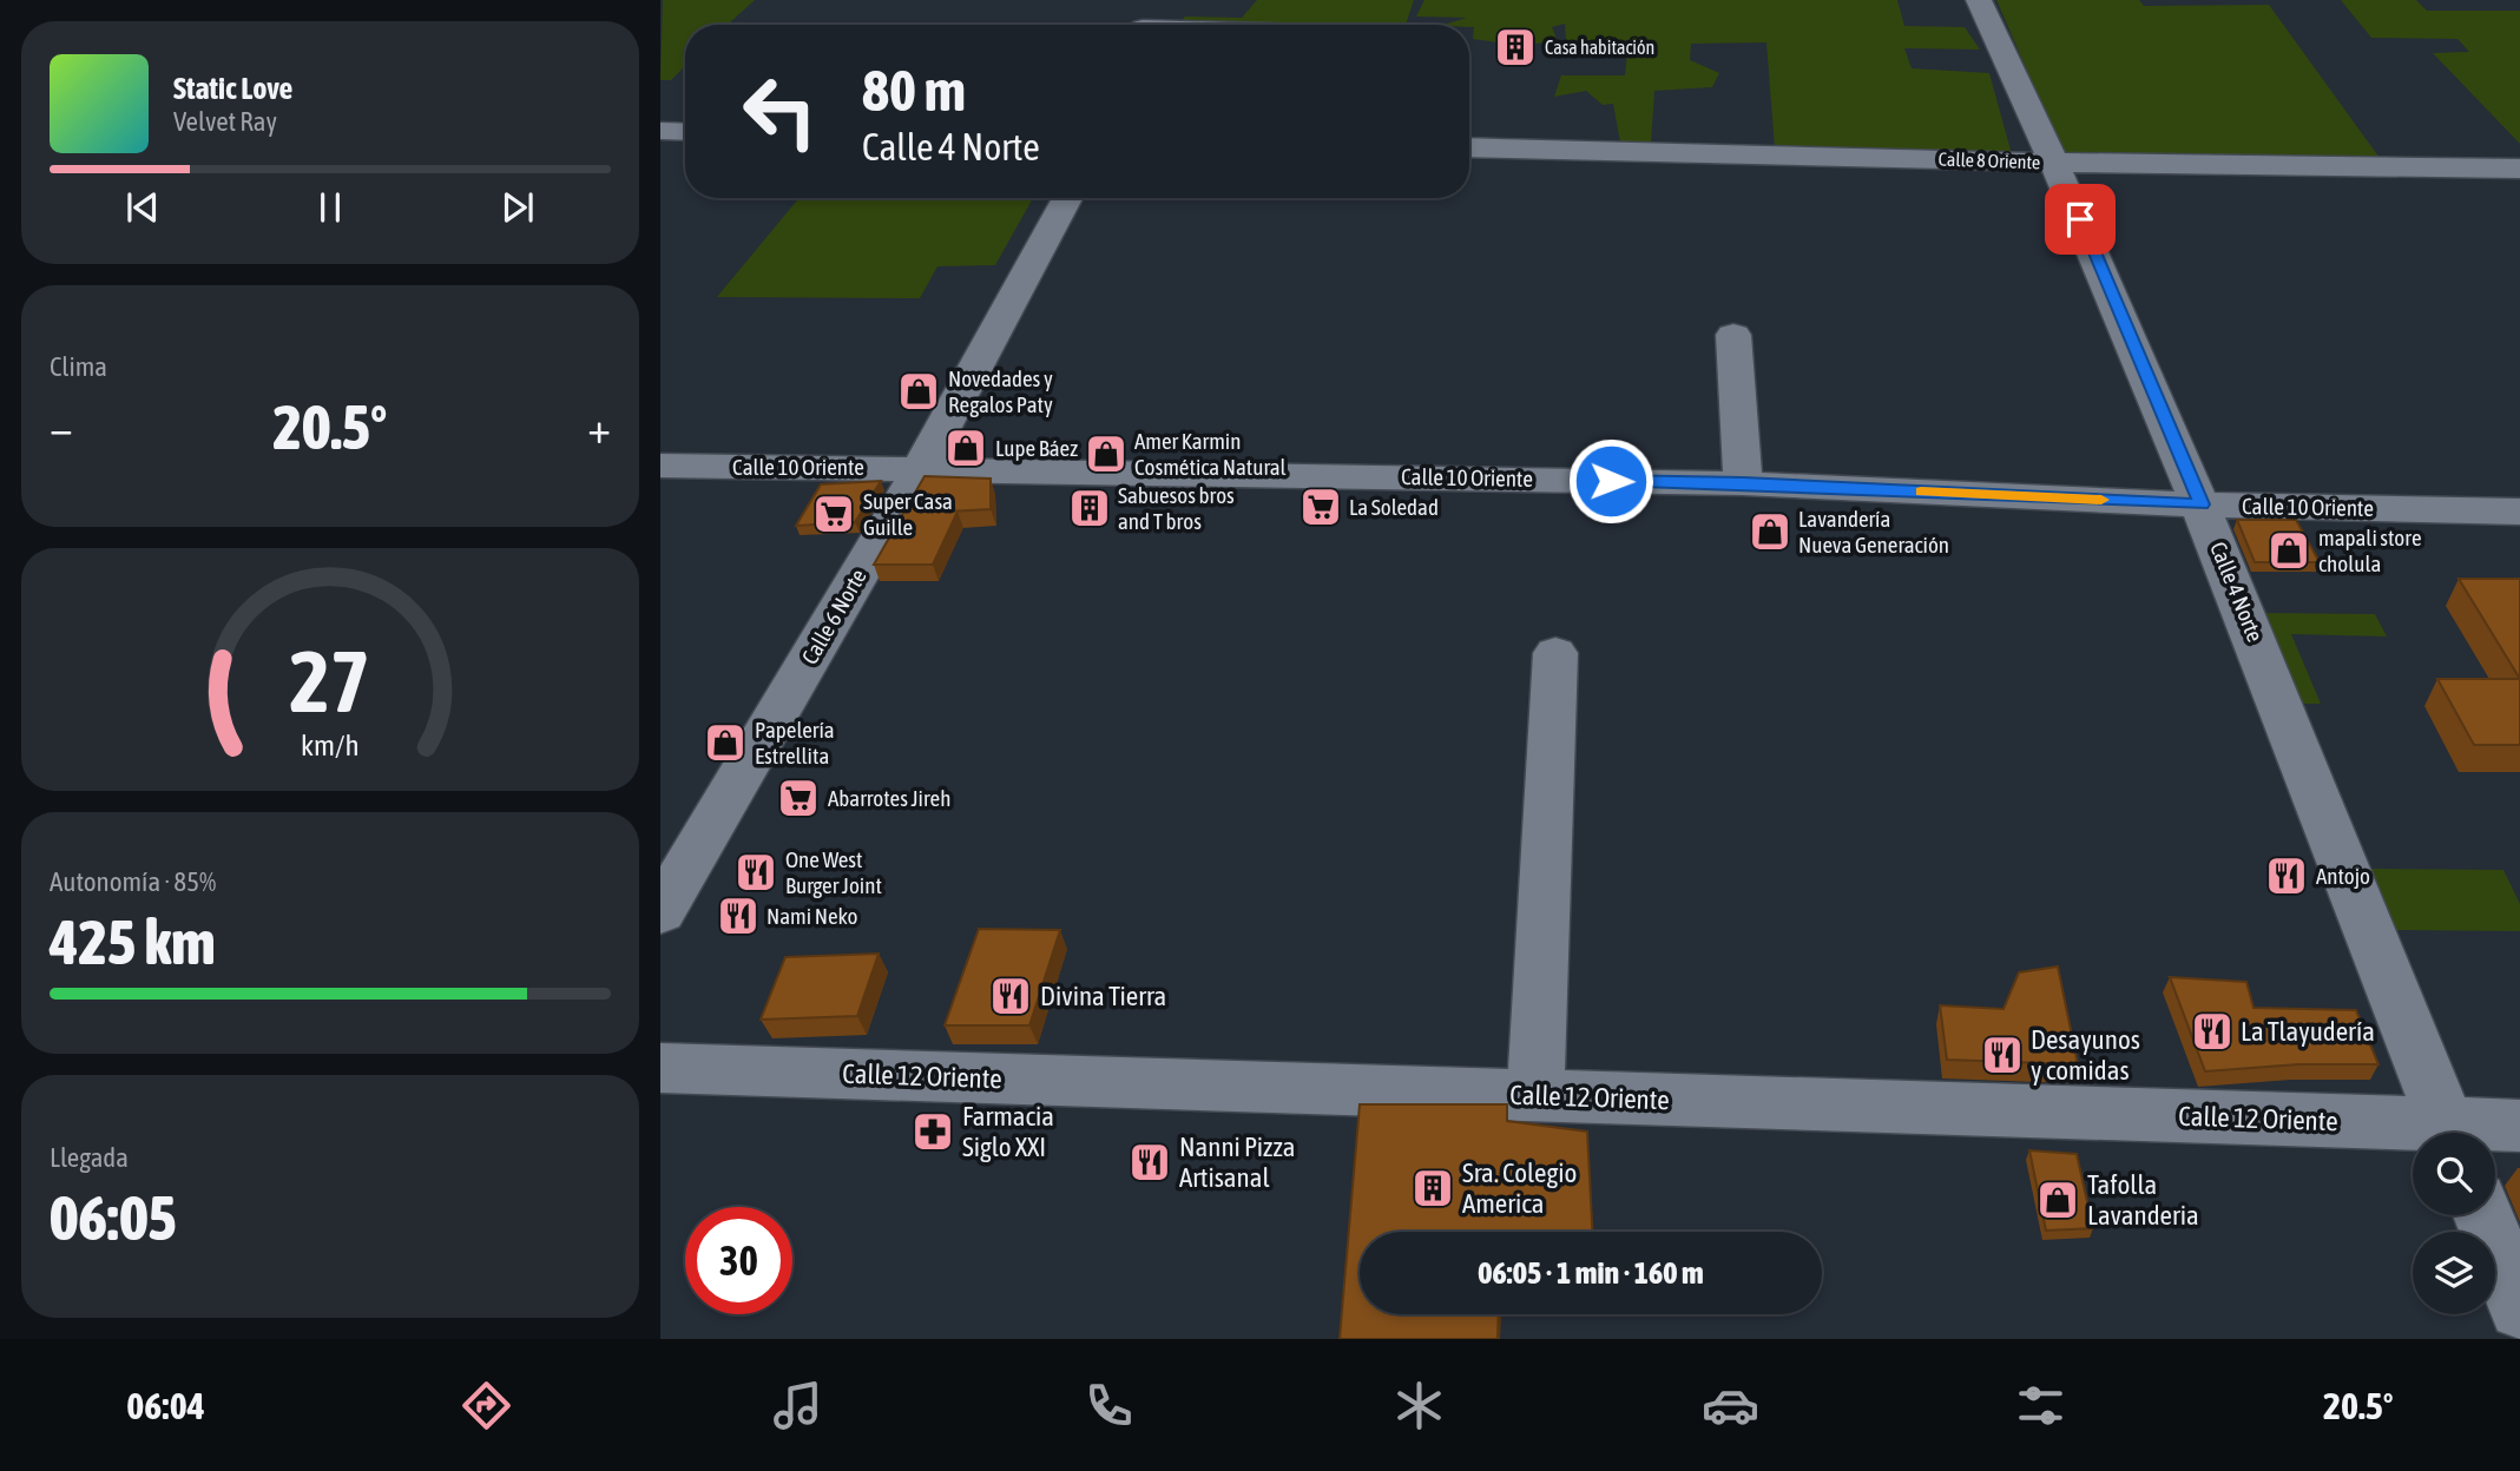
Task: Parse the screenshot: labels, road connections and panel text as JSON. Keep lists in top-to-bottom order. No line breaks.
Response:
{"streets":{"street":["Calle 8 Oriente","Calle 10 Oriente","Calle 4 Norte","Calle 6 Norte","Calle 12 Oriente"]},"crossings":[["Calle 8 Oriente","Calle 4 Norte"],["Calle 10 Oriente","Calle 4 Norte"],["Calle 10 Oriente","Calle 6 Norte"]],"places":{"building":["Casa habitación","Sabuesos bros and T bros","Sra. Colegio America"],"shop":["Novedades y Regalos Paty","Lupe Báez","Amer Karmin Cosmética Natural","Lavandería Nueva Generación","mapali store cholula","Papelería Estrellita","Tafolla Lavanderia"],"supermarket":["La Soledad","Super Casa Guille","Abarrotes Jireh"],"restaurant":["One West Burger Joint","Antojo","Nami Neko","Divina Tierra","La Tlayudería","Desayunos y comidas","Nanni Pizza Artisanal"],"pharmacy":["Farmacia Siglo XXI"]},"page":{"turn":["80 m","Calle 4 Norte"],"song":["Static Love","Velvet Ray"],"tile":["Clima",["Autonomía · 85%","425 km"],["Llegada","06:05"]],"heat":["−","20.5°","+"],"limit":"30","trip":"06:05 · 1 min · 160 m","tabs":["06:04","20.5°"],"gauge":["27","km/h"]}}
